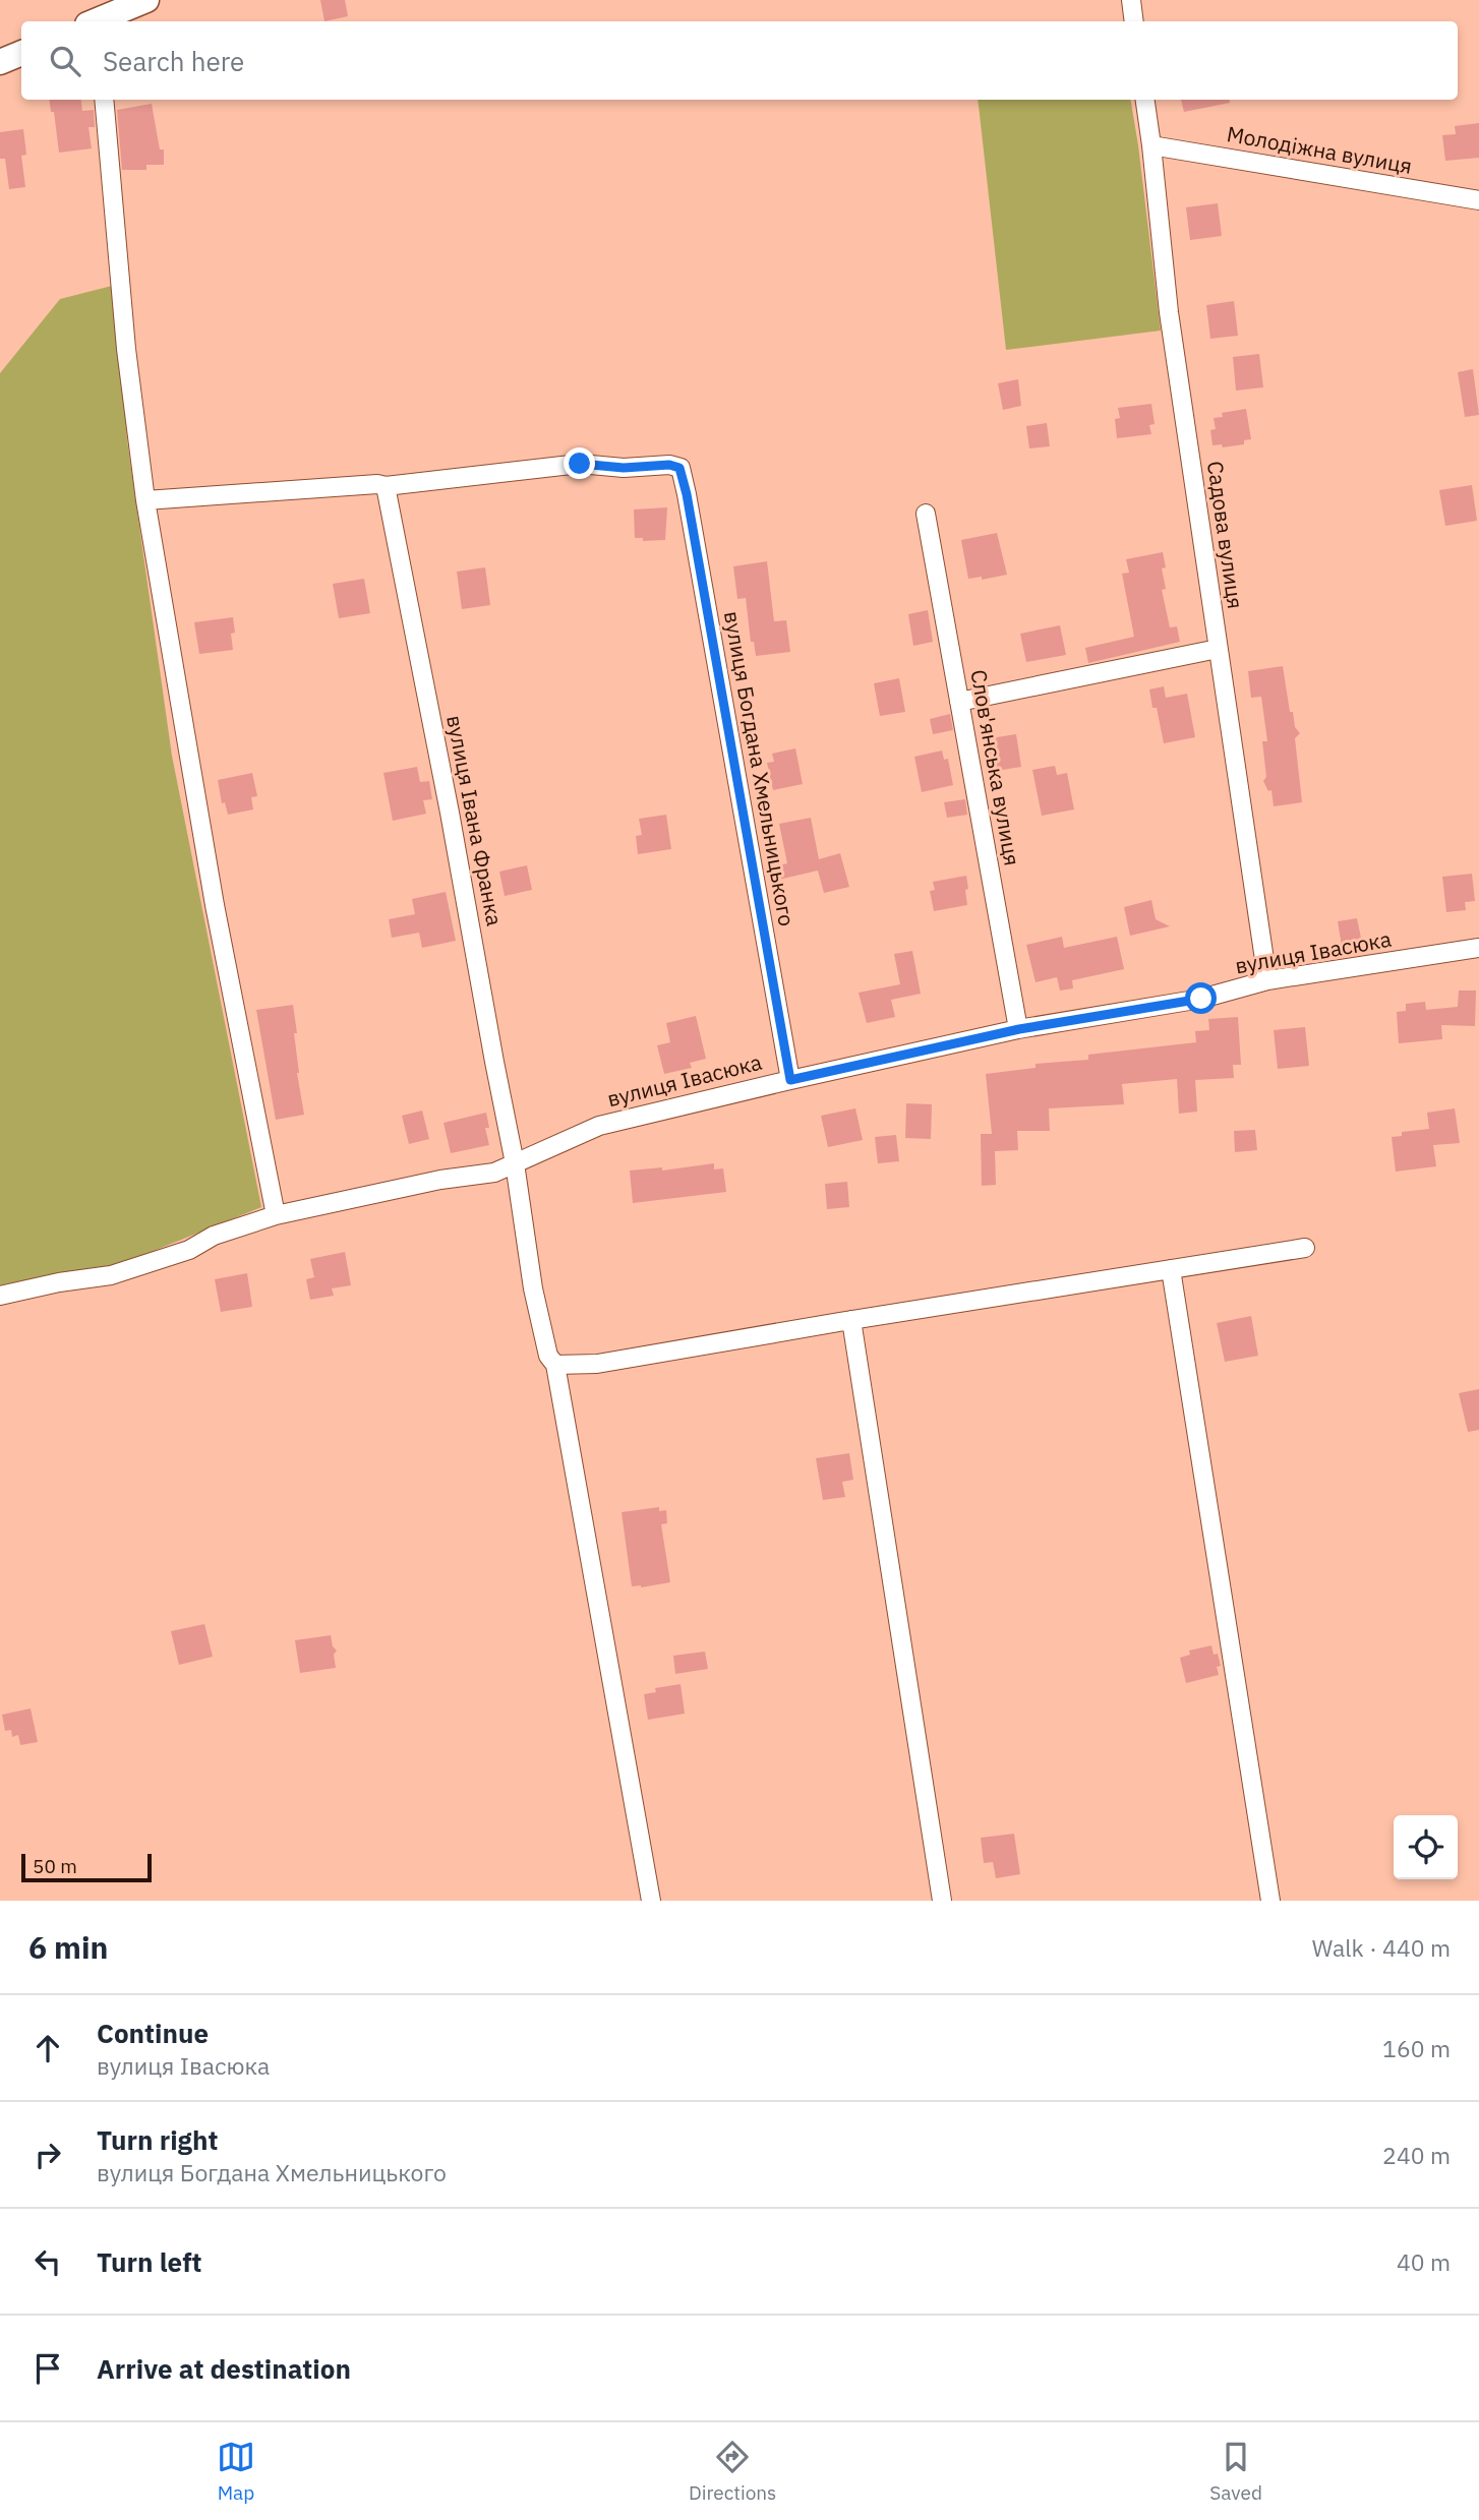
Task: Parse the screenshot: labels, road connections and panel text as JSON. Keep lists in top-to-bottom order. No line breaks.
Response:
{"streets":{"street":["Молодіжна вулиця","Садова вулиця","Слов'янська вулиця","вулиця Богдана Хмельницького","вулиця Івана Франка","вулиця Івасюка"]},"crossings":[["Молодіжна вулиця","Садова вулиця"],["Садова вулиця","вулиця Івасюка"],["Слов'янська вулиця","вулиця Івасюка"],["вулиця Богдана Хмельницького","вулиця Івана Франка"],["вулиця Богдана Хмельницького","вулиця Івасюка"],["вулиця Івана Франка","вулиця Івасюка"]],"scale_bar":"50 m","page":{"search":"Search here","scale":"50 m","heading":["6 min","Walk · 440 m"],"list":[["Continue","вулиця Івасюка","160 m"],["Turn right","вулиця Богдана Хмельницького","240 m"],["Turn left","40 m"],"Arrive at destination"],"nav":["Map","Directions","Saved"]}}
